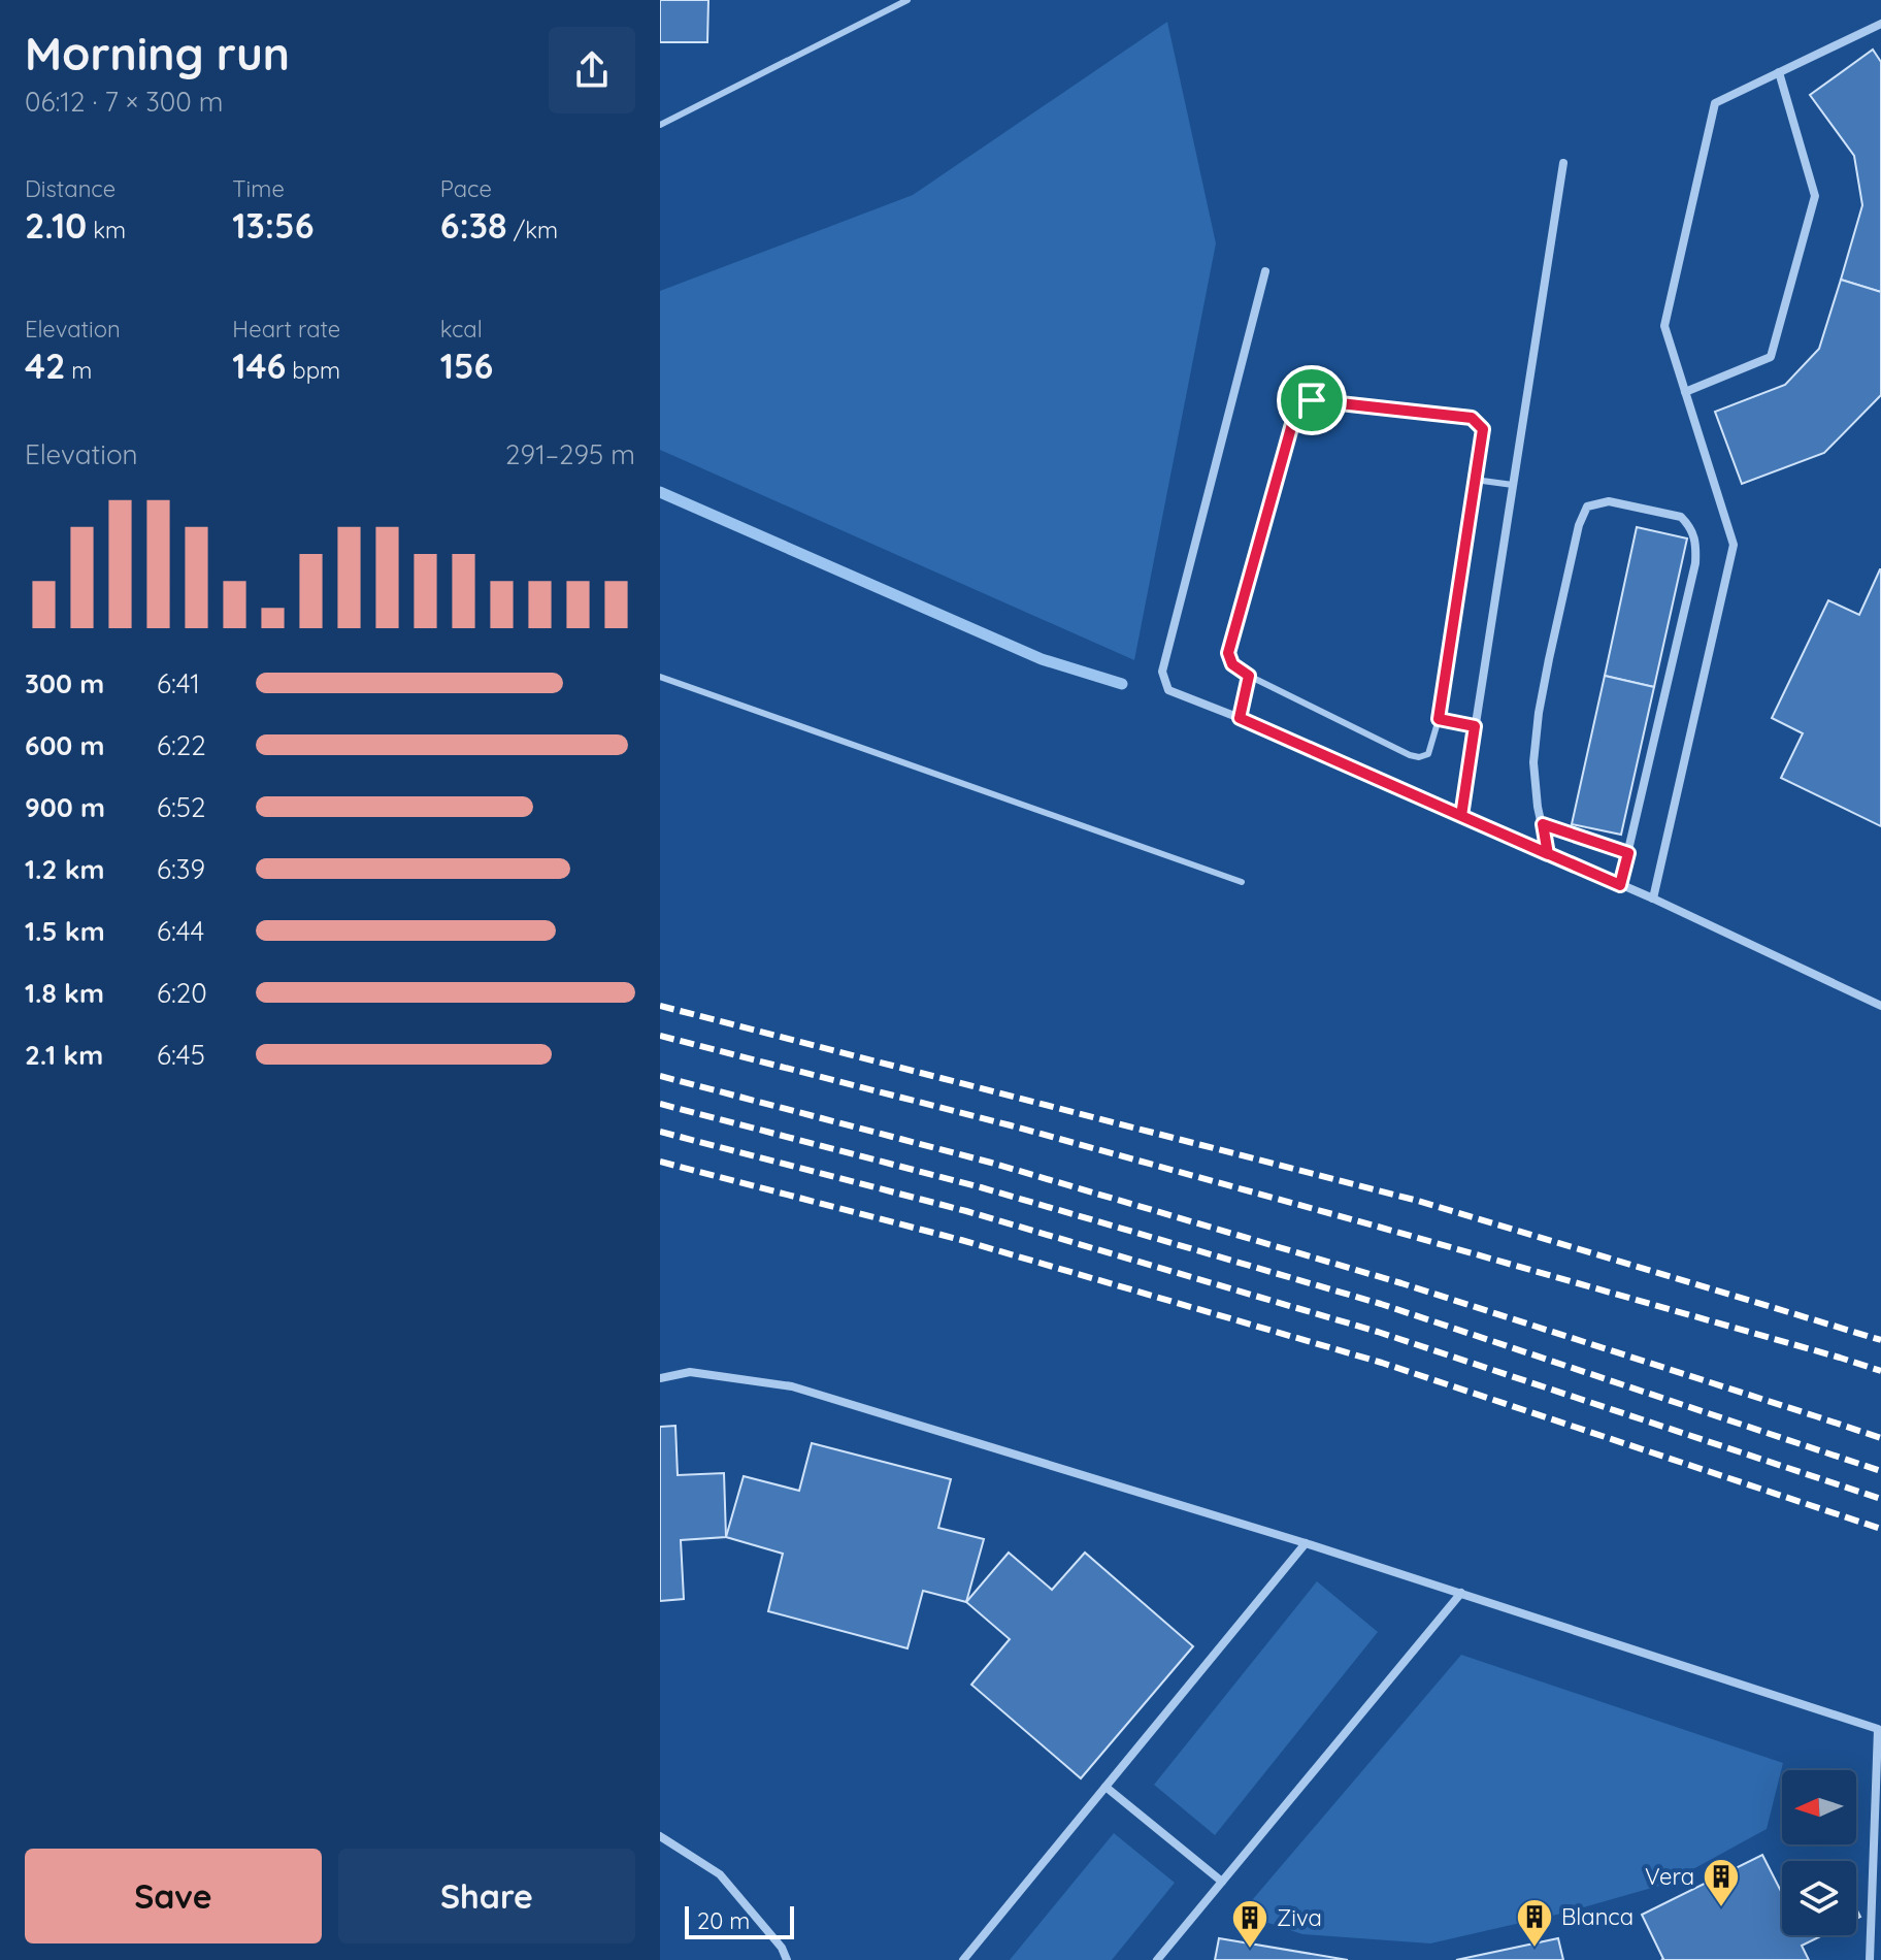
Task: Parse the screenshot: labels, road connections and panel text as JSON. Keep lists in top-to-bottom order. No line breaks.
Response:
{"places":{"building":["Vera","Blanca","Ziva"]},"scale_bar":"20 m","north":"left","page":{"heading":["Morning run","06:12 · 7 × 300 m"],"stats":[["Distance","2.10 km"],["Time","13:56"],["Pace","6:38 /km"],["Elevation","42 m"],["Heart rate","146 bpm"],["kcal","156"]],"chart":["Elevation","291–295 m"],"list":[{"name":"300 m","note":"6:41"},{"name":"600 m","note":"6:22"},{"name":"900 m","note":"6:52"},{"name":"1.2 km","note":"6:39"},{"name":"1.5 km","note":"6:44"},{"name":"1.8 km","note":"6:20"},{"name":"2.1 km","note":"6:45"}],"buttons":["Save","Share"],"scale":"20 m"}}
